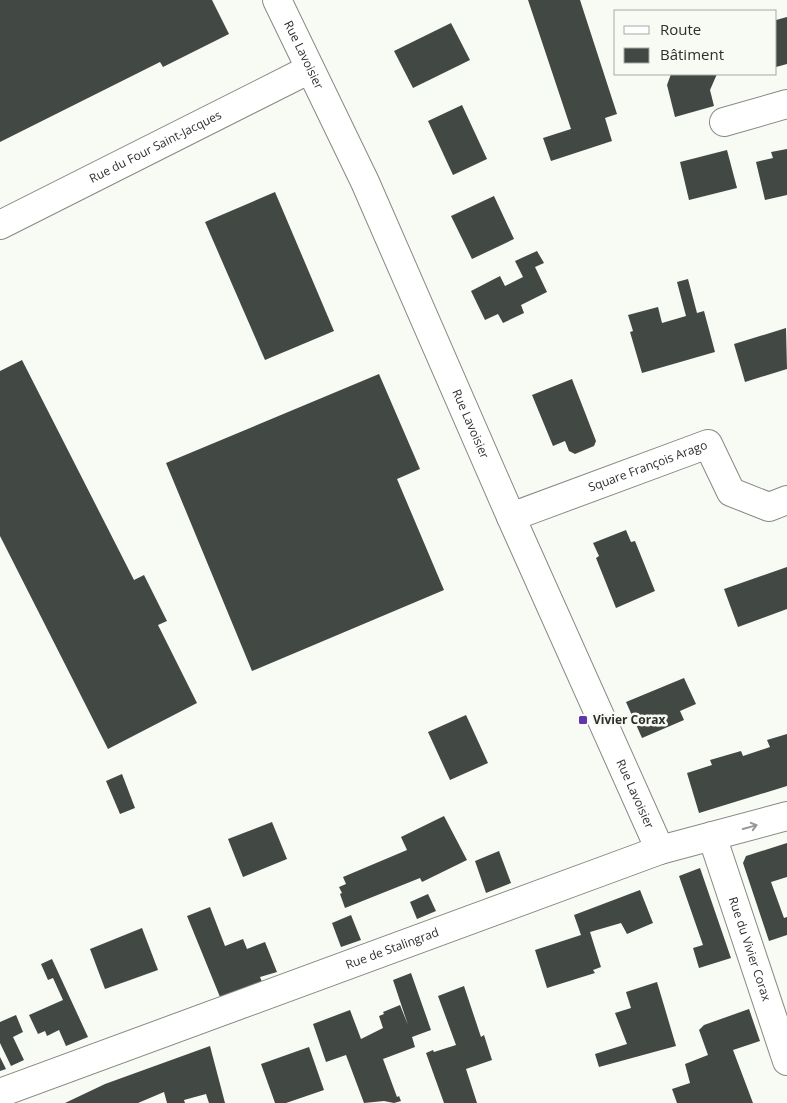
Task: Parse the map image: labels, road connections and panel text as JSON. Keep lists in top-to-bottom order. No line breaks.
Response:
{"streets":{"street":["Rue Lavoisier","Rue du Four Saint-Jacques","Square François Arago","Rue du Vivier Corax","Rue de Stalingrad"]},"crossings":[["Rue Lavoisier","Rue du Four Saint-Jacques"],["Rue Lavoisier","Square François Arago"],["Rue Lavoisier","Rue de Stalingrad"],["Rue du Vivier Corax","Rue de Stalingrad"]],"places":{"transit":["Vivier Corax"]},"legend":["Route","Bâtiment"]}
